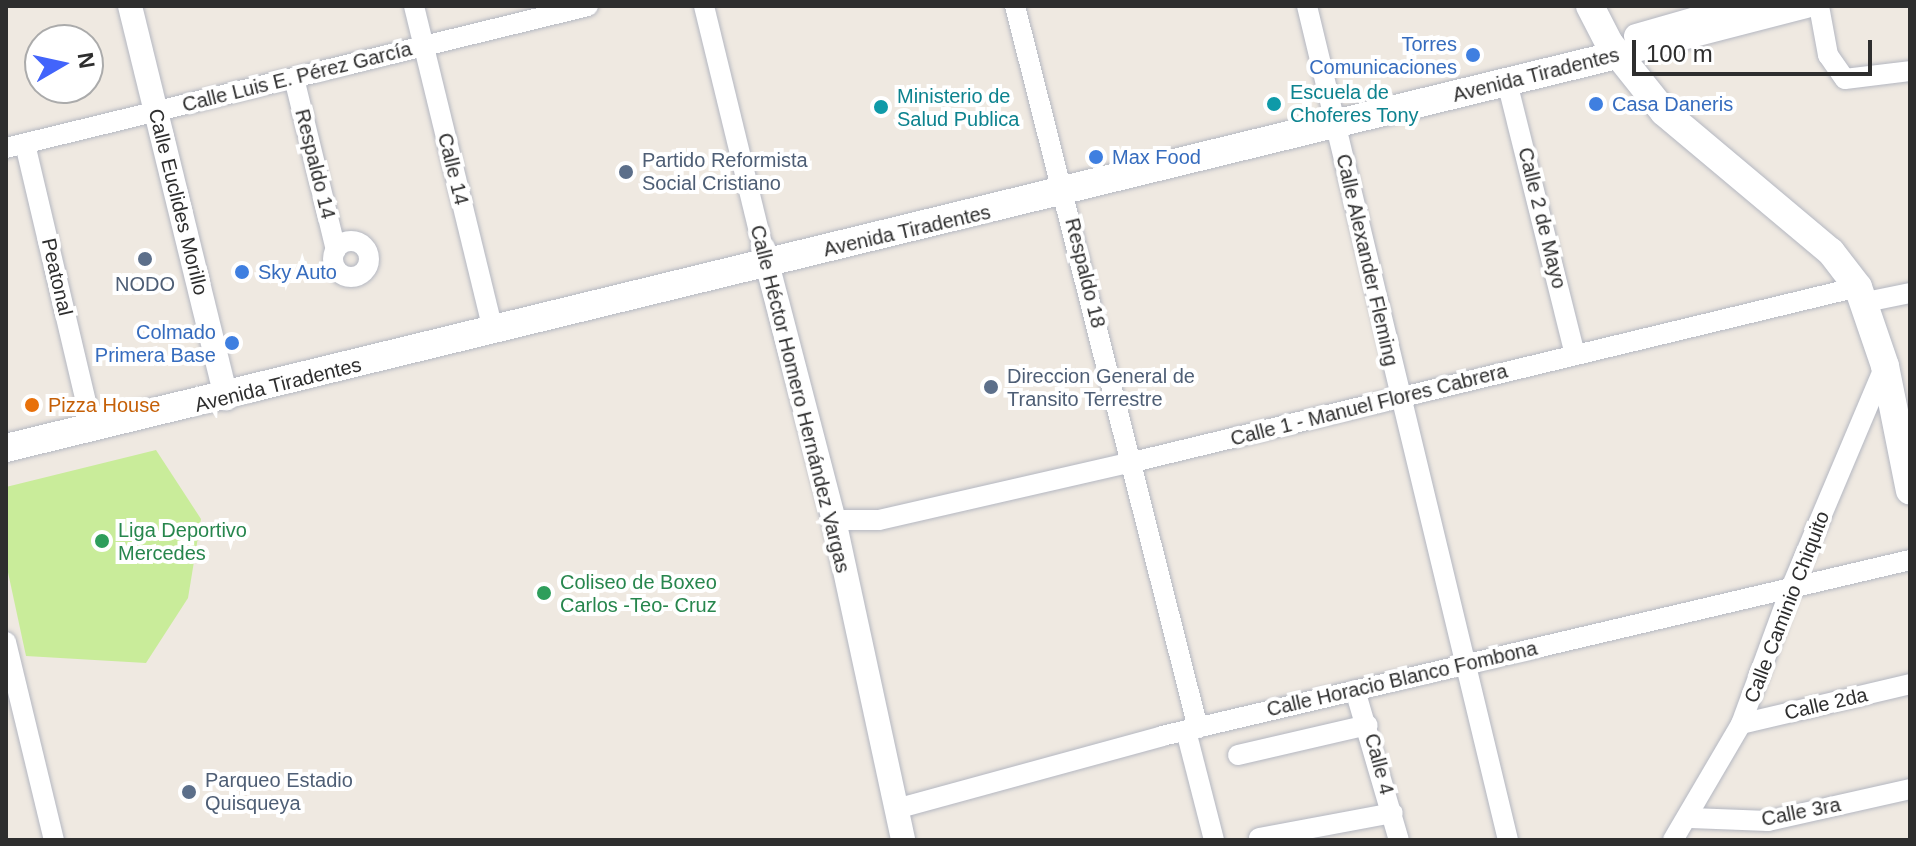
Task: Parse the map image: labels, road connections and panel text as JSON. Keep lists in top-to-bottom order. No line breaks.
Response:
{"streets":{"main road":["Avenida Tiradentes"],"street":["Calle Luis E. Pérez García","Respaldo 14","Calle 14","Calle Euclides Morillo","Calle 2 de Mayo","Calle Alexander Fleming","Respaldo 18","Peatonal","Calle Héctor Homero Hernández Vargas","Calle 1 - Manuel Flores Cabrera","Calle Caminio Chiquito","Calle Horacio Blanco Fombona","Calle 2da","Calle 4","Calle 3ra"]},"crossings":[["Avenida Tiradentes","Calle 14"],["Avenida Tiradentes","Calle Euclides Morillo"],["Avenida Tiradentes","Calle 2 de Mayo"],["Avenida Tiradentes","Calle Alexander Fleming"],["Avenida Tiradentes","Respaldo 18"],["Avenida Tiradentes","Peatonal"],["Avenida Tiradentes","Calle Héctor Homero Hernández Vargas"],["Calle Luis E. Pérez García","Respaldo 14"],["Calle Luis E. Pérez García","Calle 14"],["Calle Luis E. Pérez García","Calle Euclides Morillo"],["Calle Luis E. Pérez García","Peatonal"],["Calle 2 de Mayo","Calle 1 - Manuel Flores Cabrera"],["Calle Alexander Fleming","Calle 1 - Manuel Flores Cabrera"],["Calle Alexander Fleming","Calle Horacio Blanco Fombona"],["Respaldo 18","Calle 1 - Manuel Flores Cabrera"],["Respaldo 18","Calle Horacio Blanco Fombona"],["Calle Héctor Homero Hernández Vargas","Calle 1 - Manuel Flores Cabrera"],["Calle Héctor Homero Hernández Vargas","Calle Horacio Blanco Fombona"],["Calle Caminio Chiquito","Calle Horacio Blanco Fombona"],["Calle Caminio Chiquito","Calle 2da"],["Calle Caminio Chiquito","Calle 3ra"],["Calle Horacio Blanco Fombona","Calle 4"]],"places":["Torres Comunicaciones","Escuela de Choferes Tony","Casa Daneris","Ministerio de Salud Publica","Max Food","Partido Reformista Social Cristiano","NODO","Sky Auto","Colmado Primera Base","Direccion General de Transito Terrestre","Pizza House","Liga Deportivo Mercedes","Coliseo de Boxeo Carlos -Teo- Cruz","Parqueo Estadio Quisqueya"],"scale_bar":"100 m","north":"right"}
